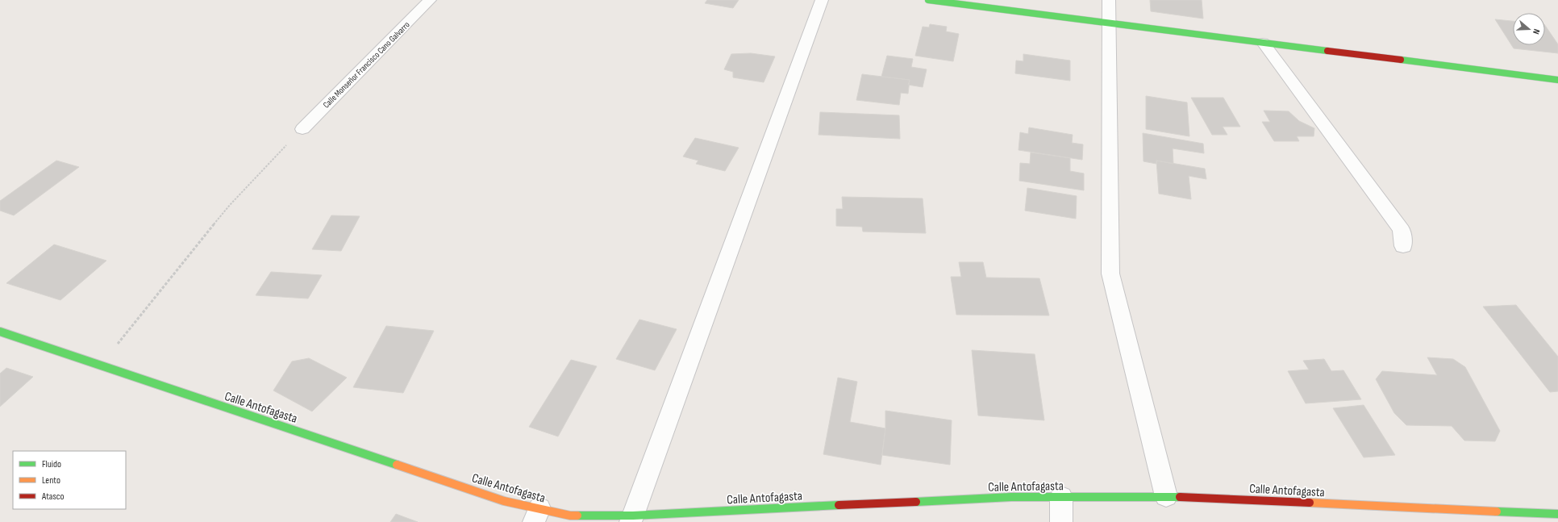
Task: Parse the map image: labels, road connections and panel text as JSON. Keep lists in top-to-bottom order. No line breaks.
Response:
{"streets":{"main road":["Calle Antofagasta"],"street":["Calle Monseñor Francisco Cano Galvarro"]},"legend":["Fluido","Lento","Atasco"],"north":"right"}
